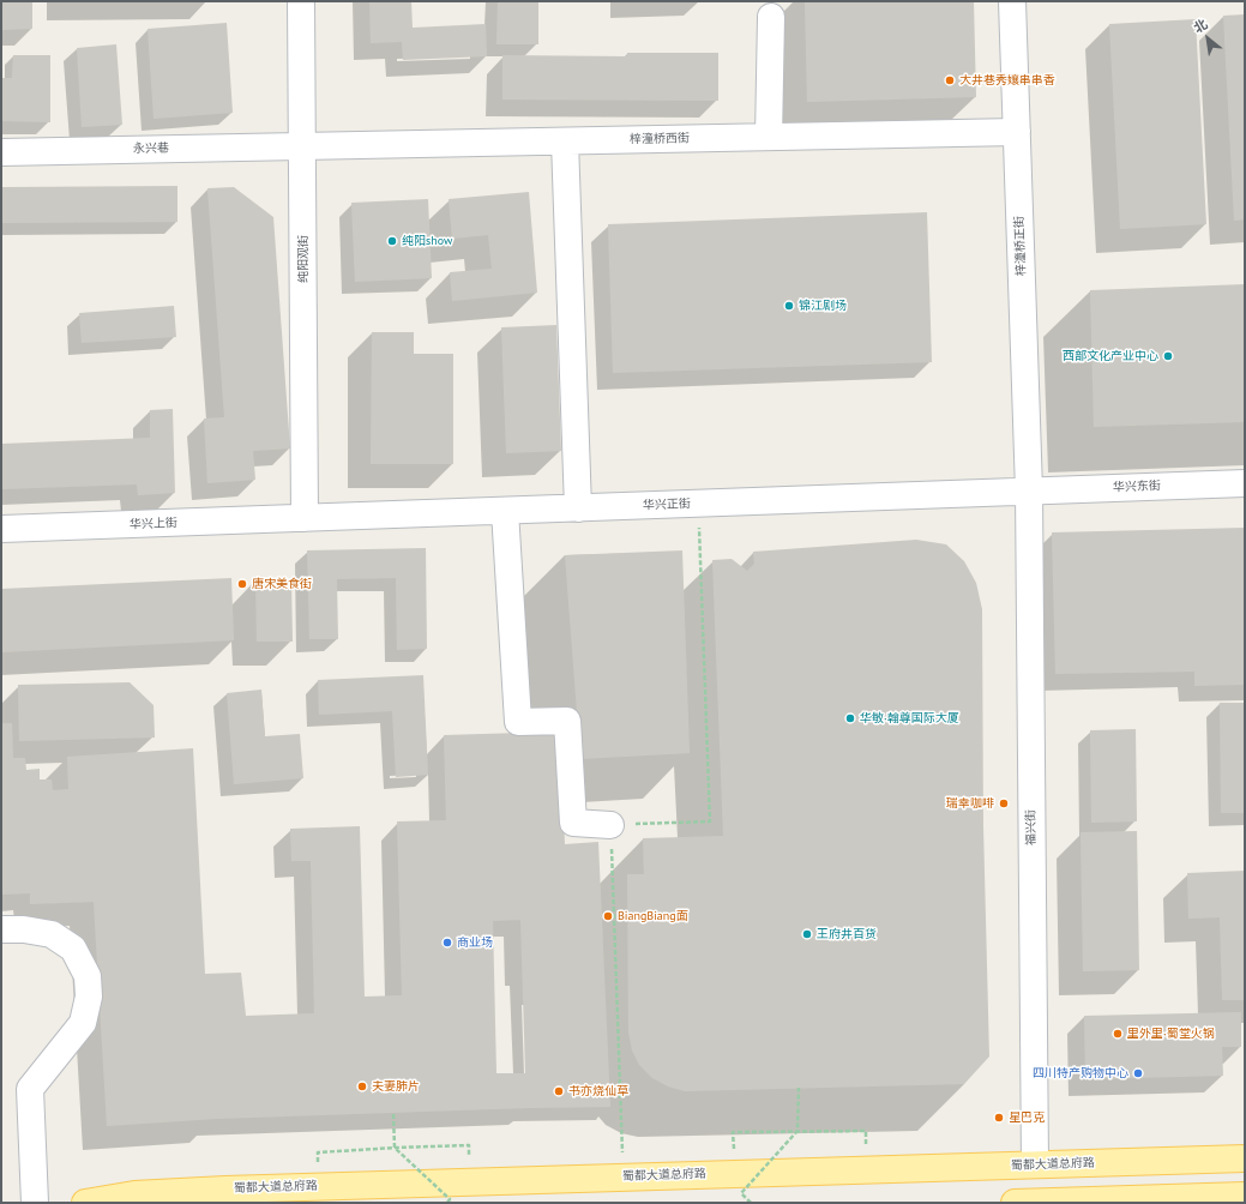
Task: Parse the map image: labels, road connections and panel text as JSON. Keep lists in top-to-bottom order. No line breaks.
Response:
{"streets":{"main road":["蜀都大道总府路"],"street":["梓潼桥西街","永兴巷","梓潼桥正街","纯阳观街","华兴东街","华兴正街","华兴上街","福兴街"]},"crossings":[["梓潼桥西街","永兴巷"],["梓潼桥西街","梓潼桥正街"],["梓潼桥西街","纯阳观街"],["永兴巷","纯阳观街"],["梓潼桥正街","华兴东街"],["梓潼桥正街","华兴正街"],["梓潼桥正街","福兴街"],["纯阳观街","华兴正街"],["纯阳观街","华兴上街"],["华兴东街","华兴正街"],["华兴东街","福兴街"],["华兴正街","华兴上街"],["华兴正街","福兴街"],["福兴街","蜀都大道总府路"]],"places":["大井巷秀孃串串香","纯阳show","锦江剧场","西部文化产业中心","唐宋美食街","华敏·翰尊国际大厦","瑞幸咖啡","BiangBiang面","王府井百货","商业场","里外里·蜀堂火锅","四川特产购物中心","夫妻肺片","书亦烧仙草","星巴克"],"north":"top left"}
